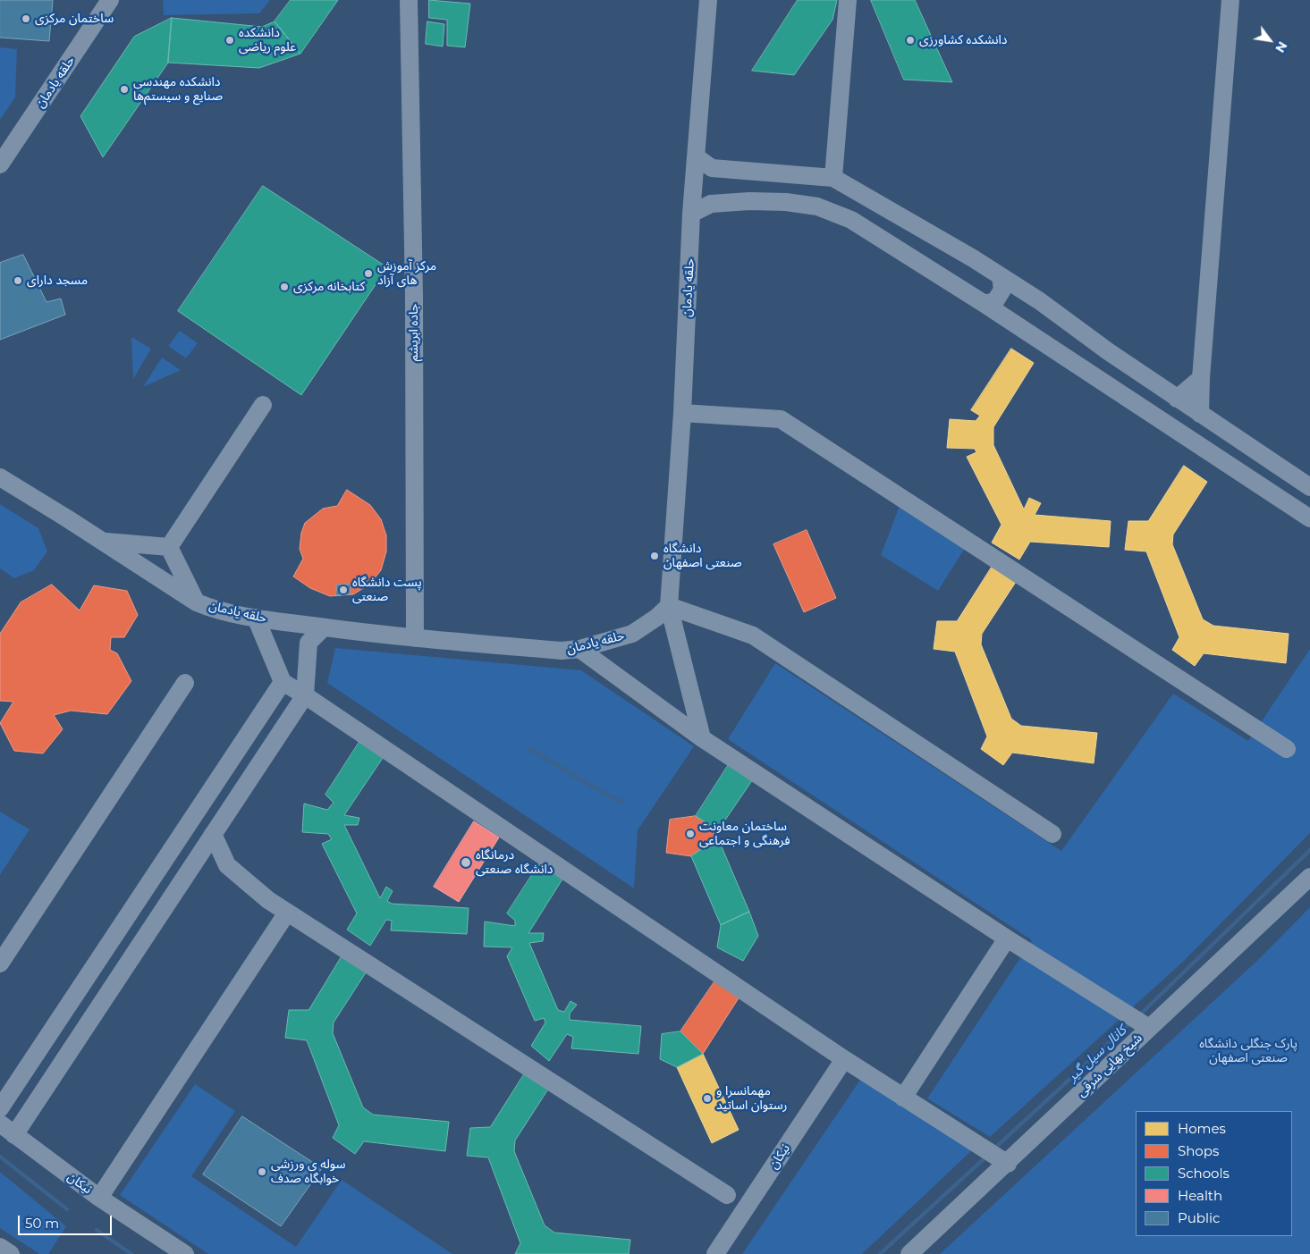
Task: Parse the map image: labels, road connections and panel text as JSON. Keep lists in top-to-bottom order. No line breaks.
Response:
{"streets":{"street":["حلقه یادمان","جاده ابریشم","شیخ بهایی شرقی","نیکان"]},"crossings":[["حلقه یادمان","جاده ابریشم"]],"water":["کانال سیل گیر"],"parks":["پارک جنگلی دانشگاه صنعتی اصفهان"],"places":["ساختمان مرکزی","دانشکده علوم ریاضی","دانشکده کشاورزی","دانشکده مهندسی صنایع و سیستم‌ها","مرکز آموزش های آزاد","مسجد دارای","کتابخانه مرکزی","دانشگاه صنعتی اصفهان","پست دانشگاه صنعتی","ساختمان معاونت فرهنگی و اجتماعی","درمانگاه دانشگاه صنعتی","مهمانسرا و رستوان اساتید","سوله ی ورزشی خوابگاه صدف"],"legend":["Homes","Shops","Schools","Health","Public"],"scale_bar":"50 m","north":"bottom right"}
